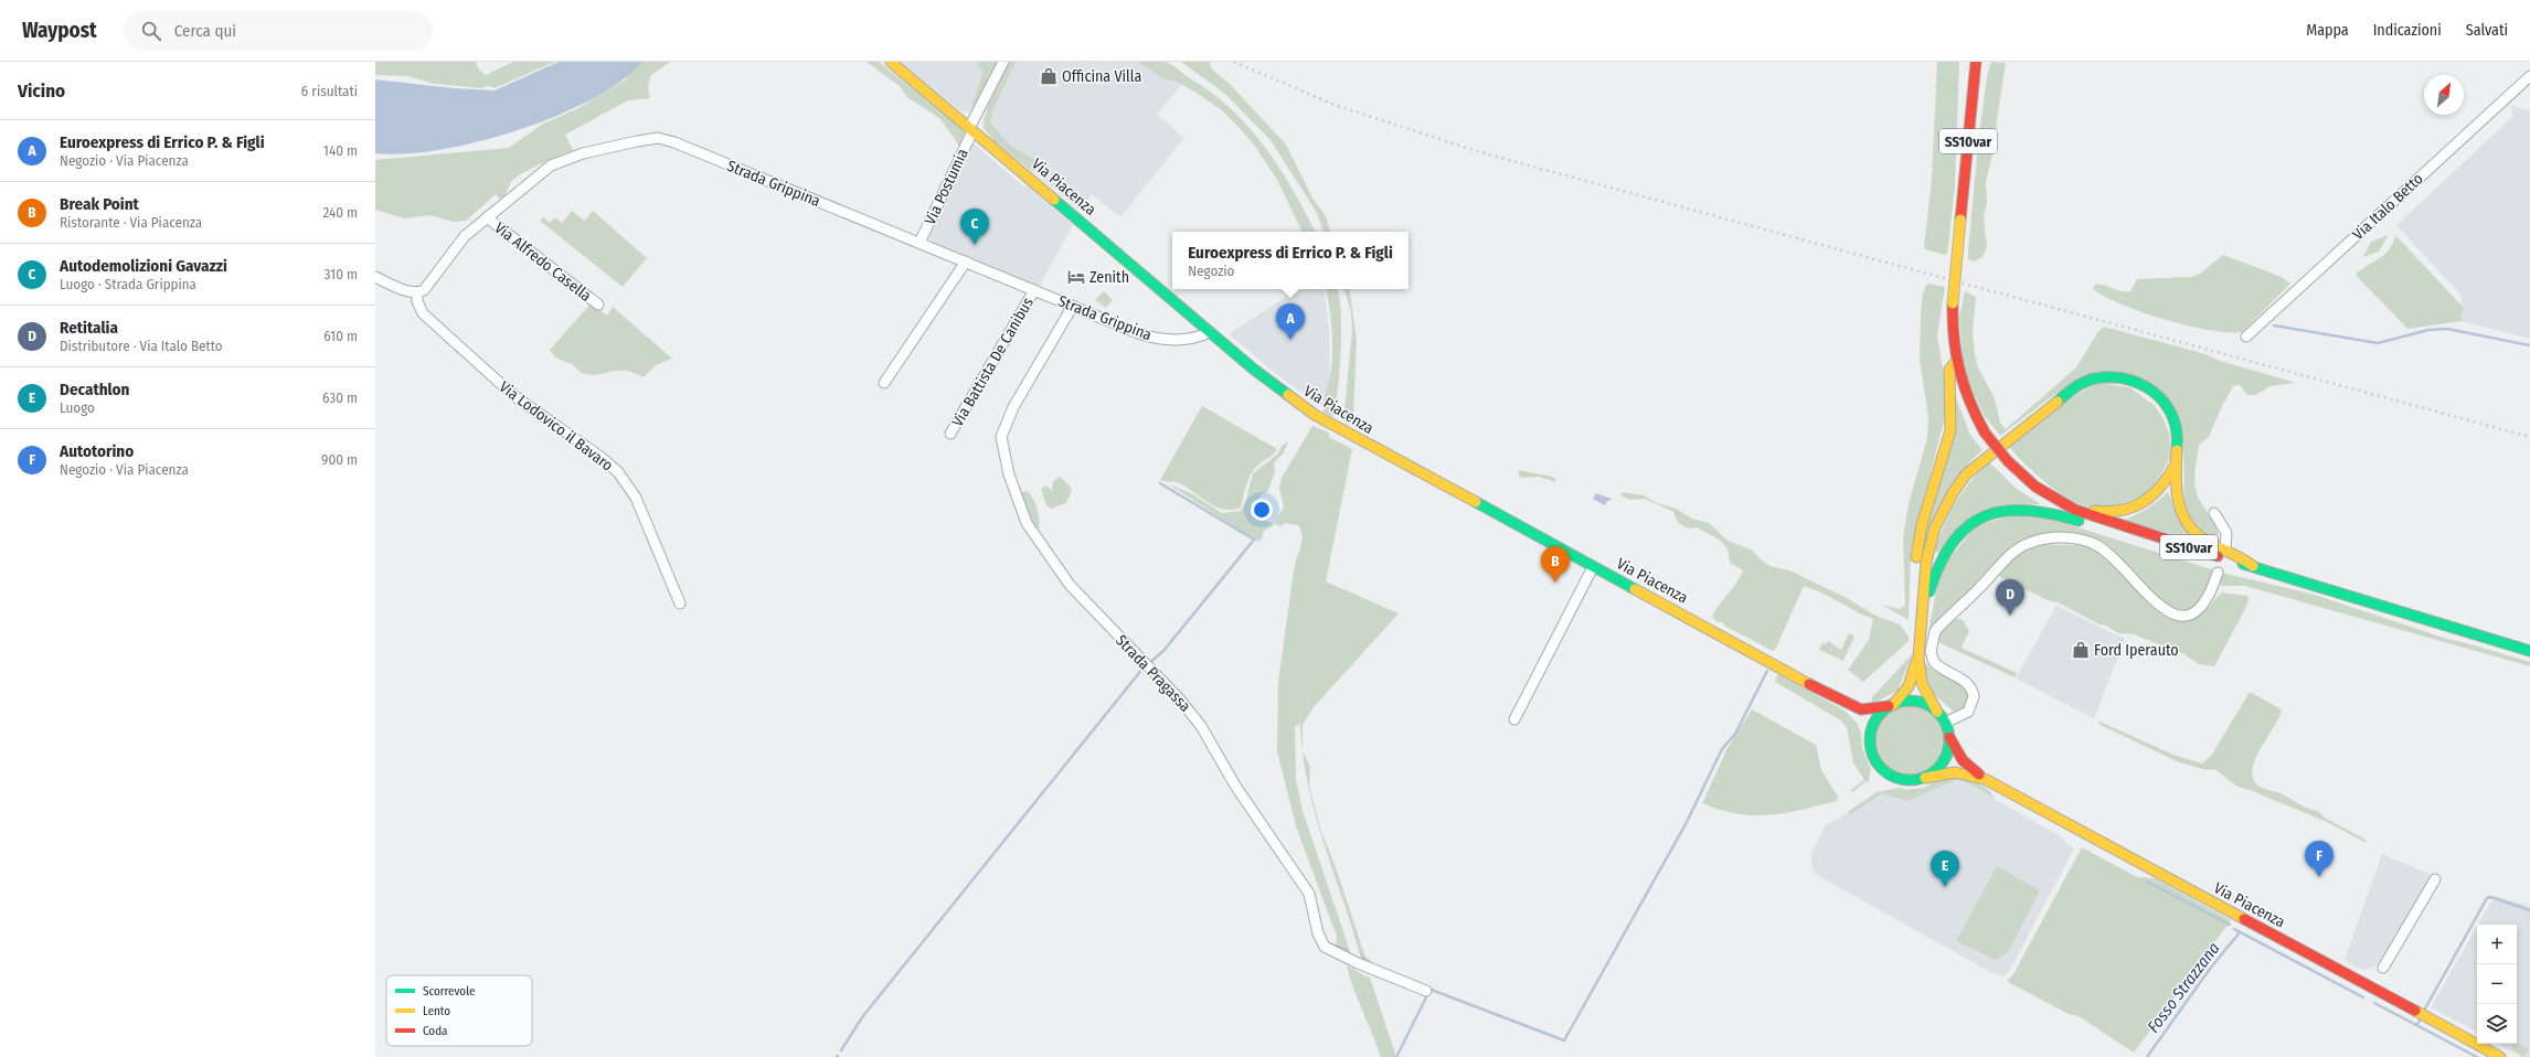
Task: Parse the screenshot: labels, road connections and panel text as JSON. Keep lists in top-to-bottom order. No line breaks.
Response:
{"streets":{"main road":["SS10var","Via Piacenza"],"street":["Strada Grippina","Via Postumia","Via Italo Betto","Via Alfredo Casella","Via Battista De Canibus","Via Lodovico il Bavaro","Strada Pragassa"]},"crossings":[["Strada Grippina","Via Postumia"],["Strada Grippina","Via Piacenza"],["Strada Grippina","Via Alfredo Casella"],["Strada Grippina","Via Battista De Canibus"],["Strada Grippina","Via Lodovico il Bavaro"],["Strada Grippina","Strada Pragassa"],["Via Postumia","Via Piacenza"]],"water":["Fosso Strazzana"],"places":{"shop":["Officina Villa","Ford Iperauto"],"hotel":["Zenith"]},"legend":["Scorrevole","Lento","Coda"],"north":"top right","page":{"header":"Waypost","search":"Cerca qui","nav":["Mappa","Indicazioni","Salvati"],"heading":["Vicino","6 risultati"],"list":[{"mark":"A","name":"Euroexpress di Errico P. & Figli","note":"Negozio · Via Piacenza","value":"140 m"},{"mark":"B","name":"Break Point","note":"Ristorante · Via Piacenza","value":"240 m"},{"mark":"C","name":"Autodemolizioni Gavazzi","note":"Luogo · Strada Grippina","value":"310 m"},{"mark":"D","name":"Retitalia","note":"Distributore · Via Italo Betto","value":"610 m"},{"mark":"E","name":"Decathlon","note":"Luogo","value":"630 m"},{"mark":"F","name":"Autotorino","note":"Negozio · Via Piacenza","value":"900 m"}],"pins":["C","A","B","D","F","E"],"popup":["Euroexpress di Errico P. & Figli","Negozio"],"map_buttons":["+","−"]}}
